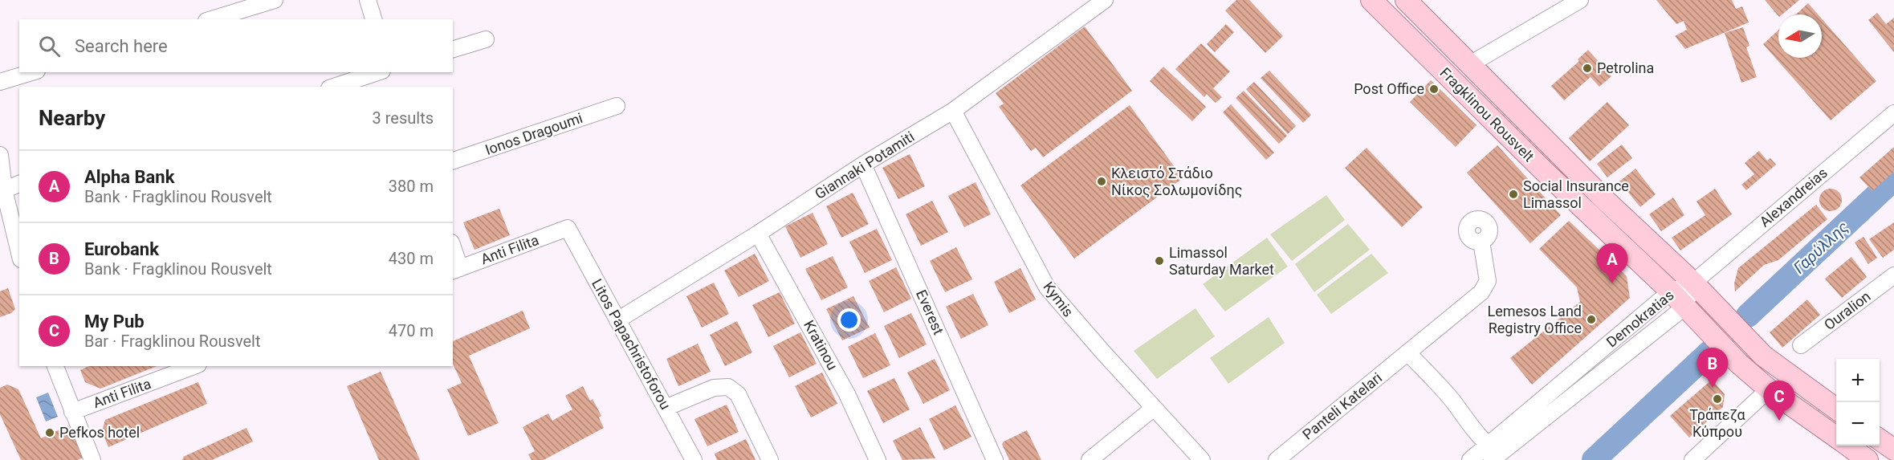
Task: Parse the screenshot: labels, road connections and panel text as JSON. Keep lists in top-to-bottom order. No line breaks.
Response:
{"streets":{"main road":["Fragklinou Rousvelt"],"street":["Ionos Dragoumi","Giannaki Potamiti","Alexandreias","Anti Filita","Kymis","Ouralion","Everest","Demokratias","Litos Papachristoforou","Kratinou","Panteli Katelari"]},"crossings":[["Fragklinou Rousvelt","Alexandreias"],["Fragklinou Rousvelt","Demokratias"],["Giannaki Potamiti","Kymis"],["Giannaki Potamiti","Everest"],["Giannaki Potamiti","Litos Papachristoforou"],["Giannaki Potamiti","Kratinou"],["Alexandreias","Demokratias"],["Anti Filita","Litos Papachristoforou"]],"water":["Γαρύλλης"],"places":["Petrolina","Post Office","Κλειστό Στάδιο Νίκος Σολωμονίδης","Social Insurance Limassol","Limassol Saturday Market","Lemesos Land Registry Office","Τράπεζα Κύπρου","Pefkos hotel"],"north":"left","page":{"search":"Search here","heading":["Nearby","3 results"],"list":[{"mark":"A","name":"Alpha Bank","note":"Bank · Fragklinou Rousvelt","value":"380 m"},{"mark":"B","name":"Eurobank","note":"Bank · Fragklinou Rousvelt","value":"430 m"},{"mark":"C","name":"My Pub","note":"Bar · Fragklinou Rousvelt","value":"470 m"}],"pins":["A","B","C"],"map_buttons":["+","−"]}}
